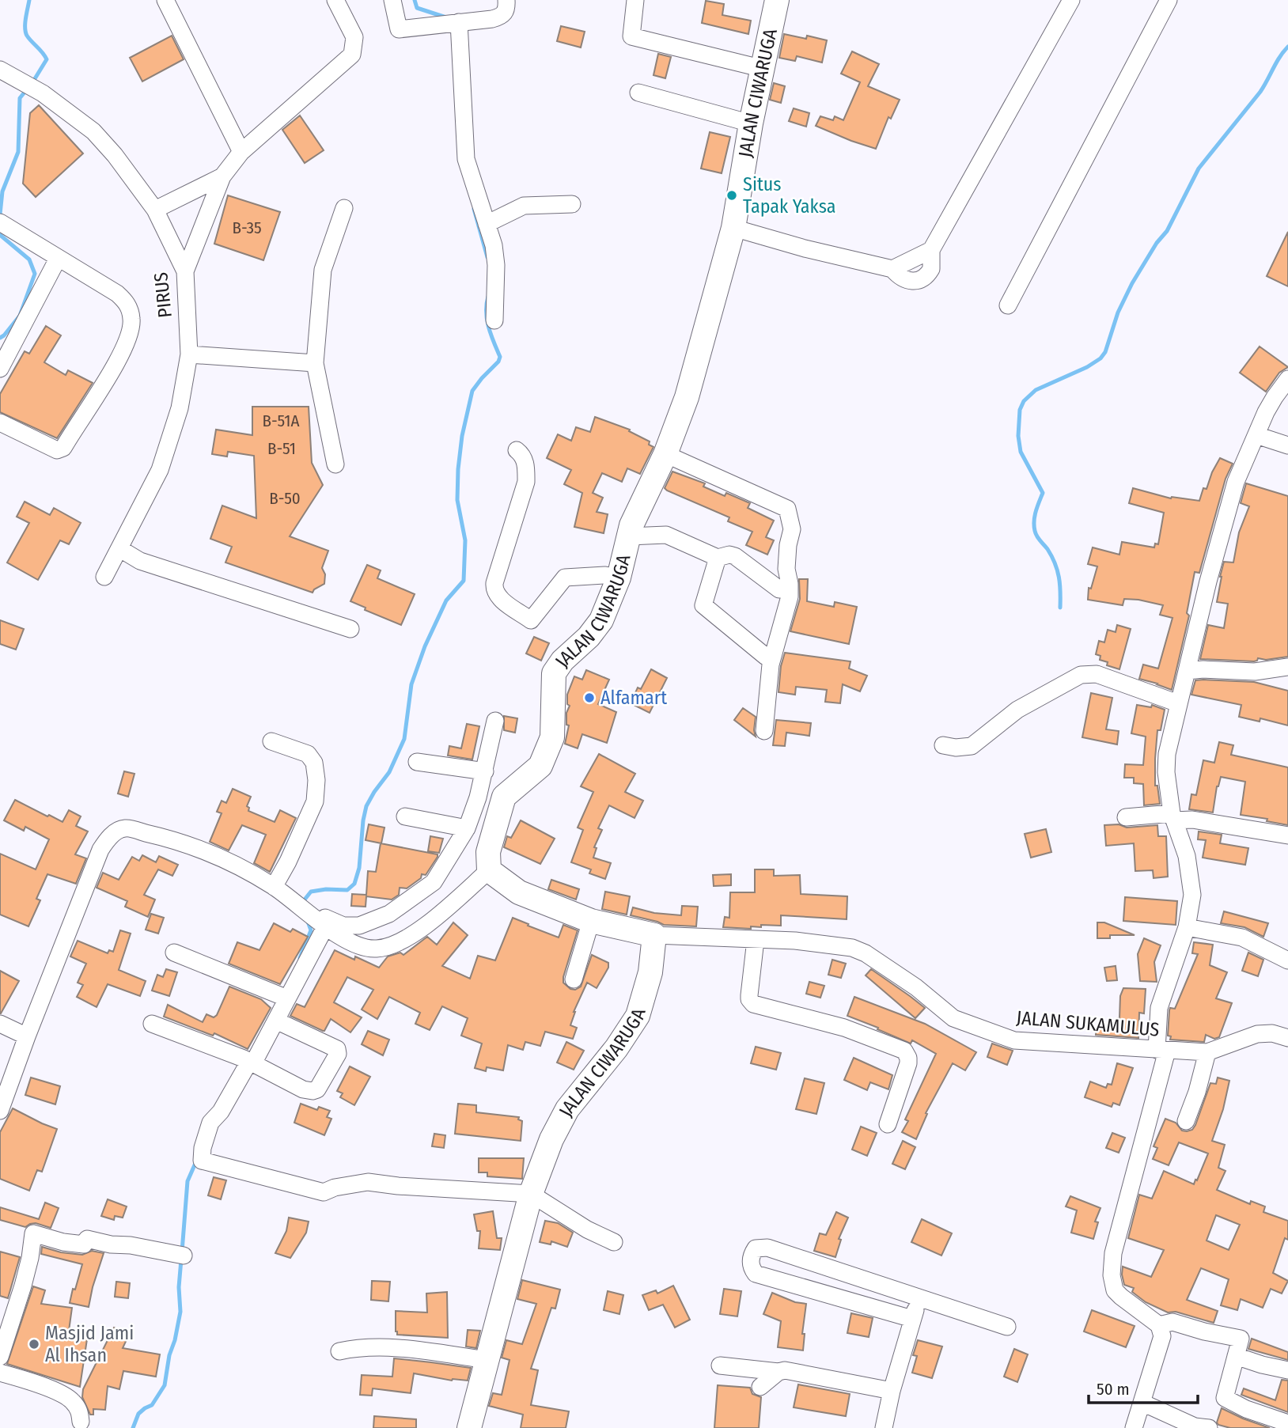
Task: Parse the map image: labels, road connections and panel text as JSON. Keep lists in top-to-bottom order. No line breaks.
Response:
{"streets":{"street":["JALAN CIWARUGA","PIRUS","JALAN SUKAMULUS"]},"crossings":[["JALAN CIWARUGA","JALAN SUKAMULUS"]],"places":["Situs Tapak Yaksa","Alfamart","Masjid Jami Al Ihsan"],"house_numbers":["B-35","B-51A","B-51","B-50"],"scale_bar":"50 m"}
